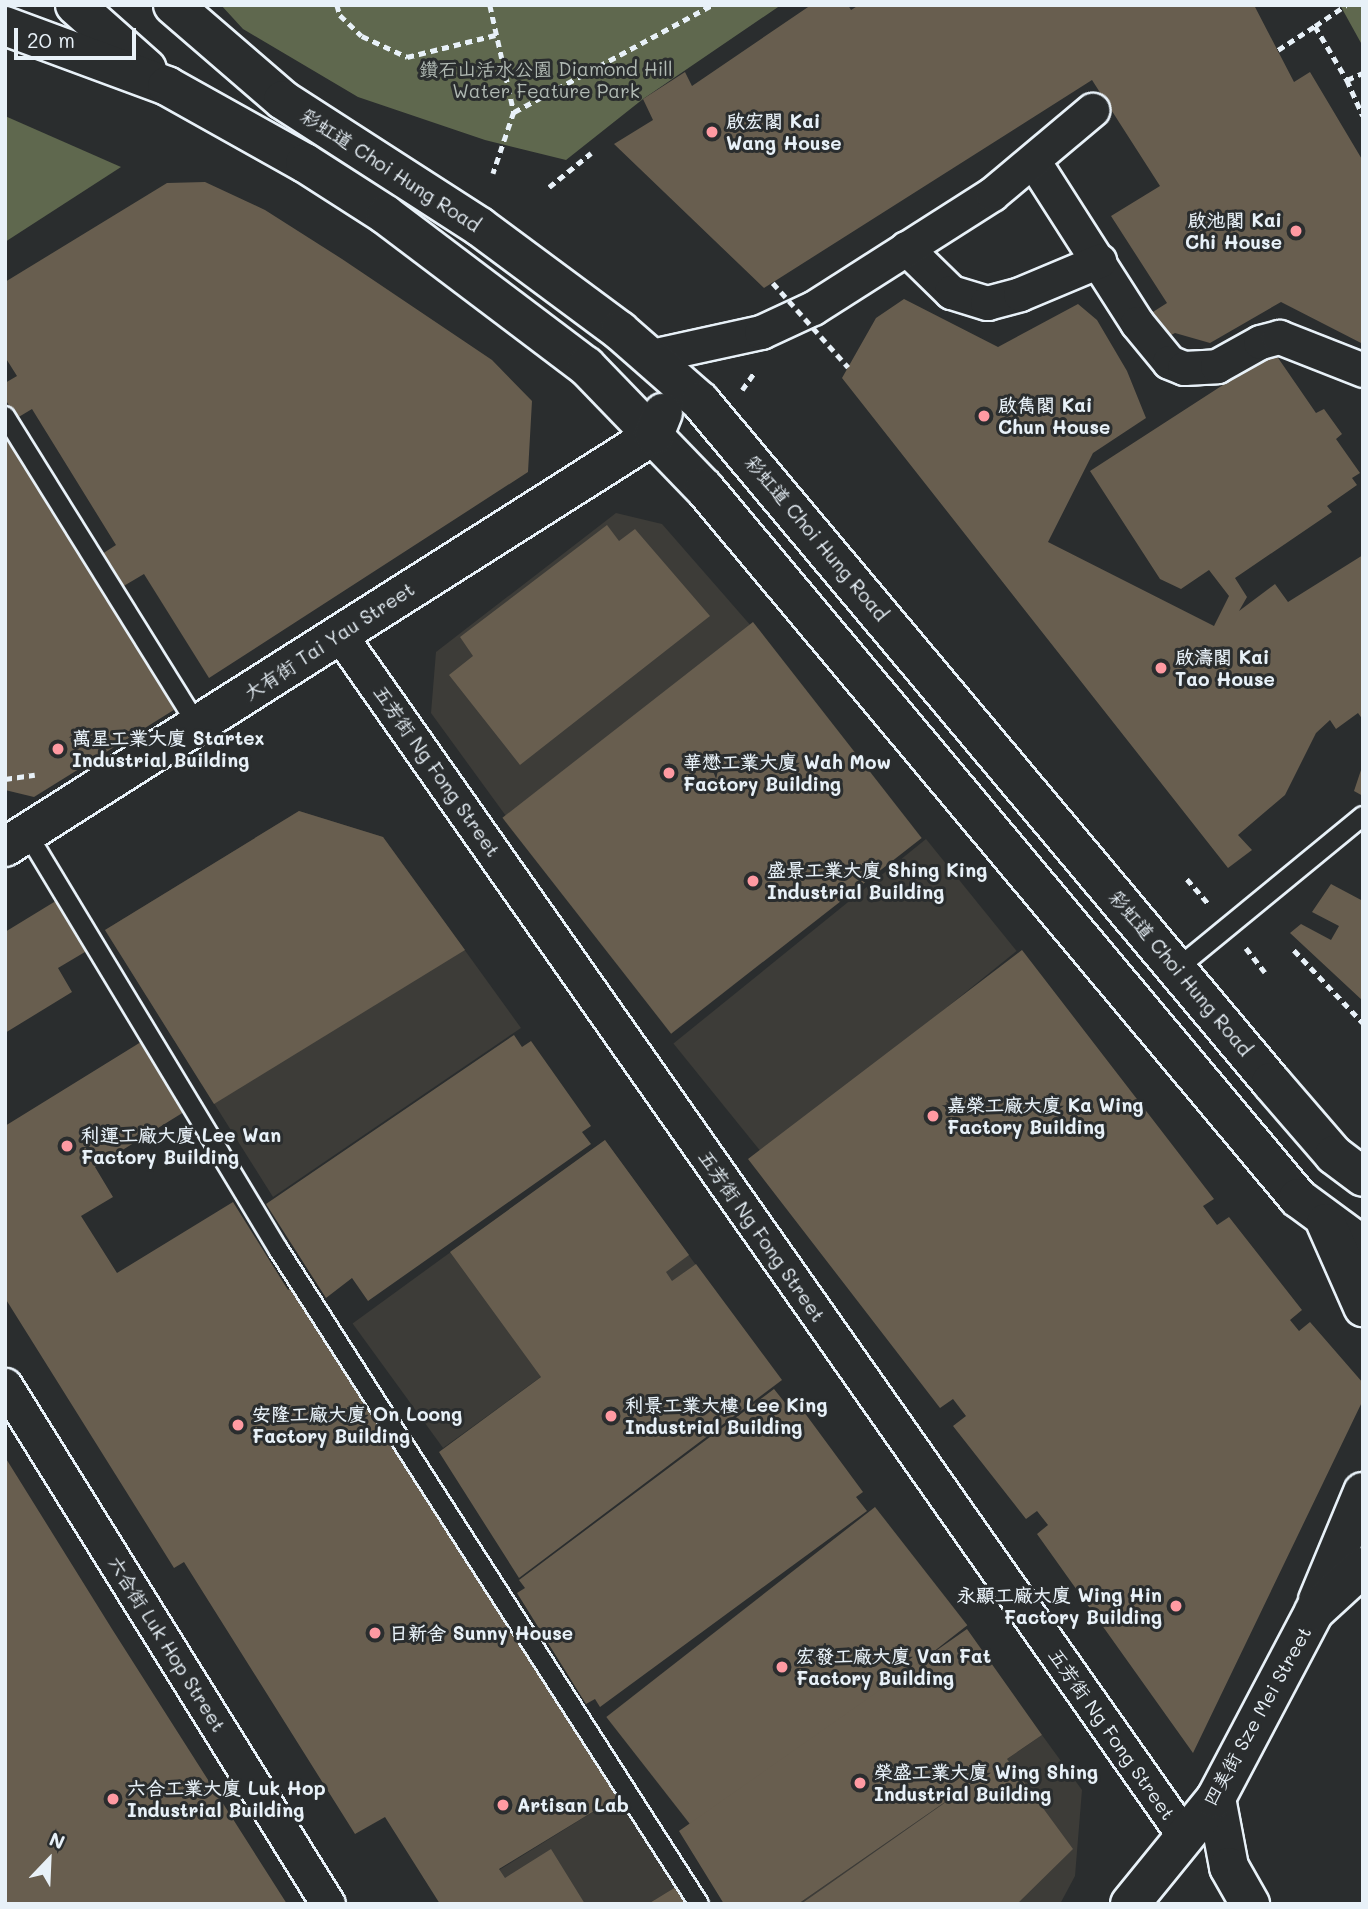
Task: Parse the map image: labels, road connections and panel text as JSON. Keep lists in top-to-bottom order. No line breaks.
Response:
{"streets":{"main road":["彩虹道 Choi Hung Road","大有街 Tai Yau Street","四美街 Sze Mei Street"],"street":["五芳街 Ng Fong Street","六合街 Luk Hop Street"]},"crossings":[["大有街 Tai Yau Street","五芳街 Ng Fong Street"],["五芳街 Ng Fong Street","四美街 Sze Mei Street"]],"parks":["鑽石山活水公園 Diamond Hill Water Feature Park"],"places":["啟宏閣 Kai Wang House","啟池閣 Kai Chi House","啟雋閣 Kai Chun House","啟濤閣 Kai Tao House","萬星工業大廈 Startex Industrial Building","華懋工業大廈 Wah Mow Factory Building","盛景工業大廈 Shing King Industrial Building","嘉榮工廠大廈 Ka Wing Factory Building","利運工廠大廈 Lee Wan Factory Building","利景工業大樓 Lee King Industrial Building","安隆工廠大廈 On Loong Factory Building","永顯工廠大廈 Wing Hin Factory Building","日新舍 Sunny House","宏發工廠大廈 Van Fat Factory Building","榮盛工業大廈 Wing Shing Industrial Building","六合工業大廈 Luk Hop Industrial Building","Artisan Lab"],"scale_bar":"20 m","north":"top right"}
